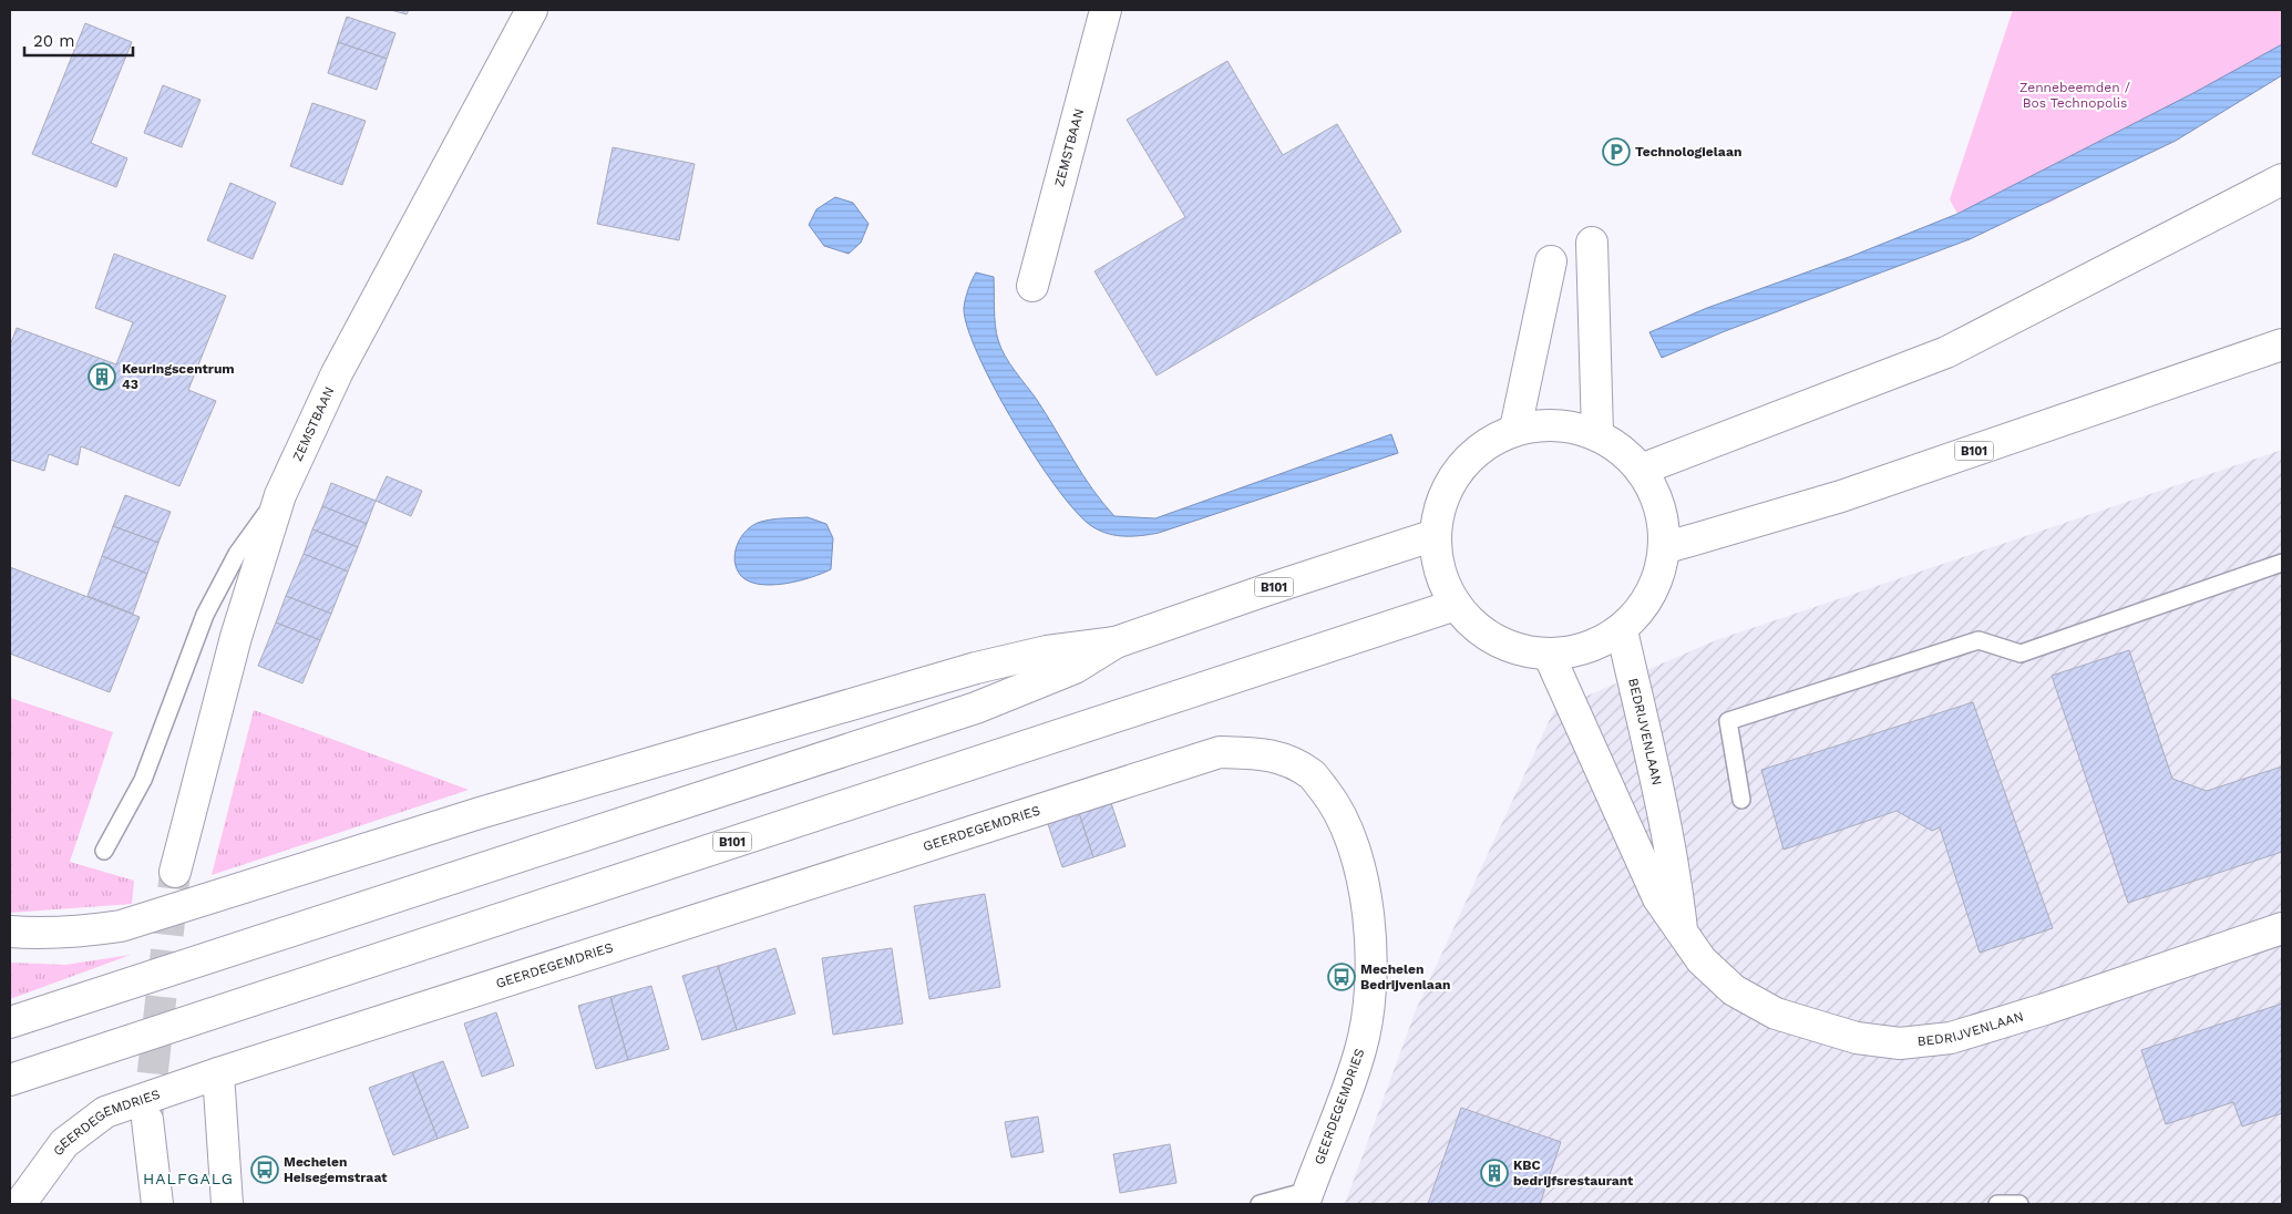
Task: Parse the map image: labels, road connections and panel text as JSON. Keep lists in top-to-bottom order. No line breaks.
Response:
{"streets":{"main road":["ZEMSTBAAN","B101","BEDRIJVENLAAN","GEERDEGEMDRIES"]},"districts":["HALFGALG"],"parks":["Zennebeemden / Bos Technopolis"],"places":{"parking":["Technologielaan"],"building":["Keuringscentrum 43","KBC bedrijfsrestaurant"],"bus stop":["Mechelen Bedrijvenlaan","Mechelen Heisegemstraat"]},"scale_bar":"20 m"}
